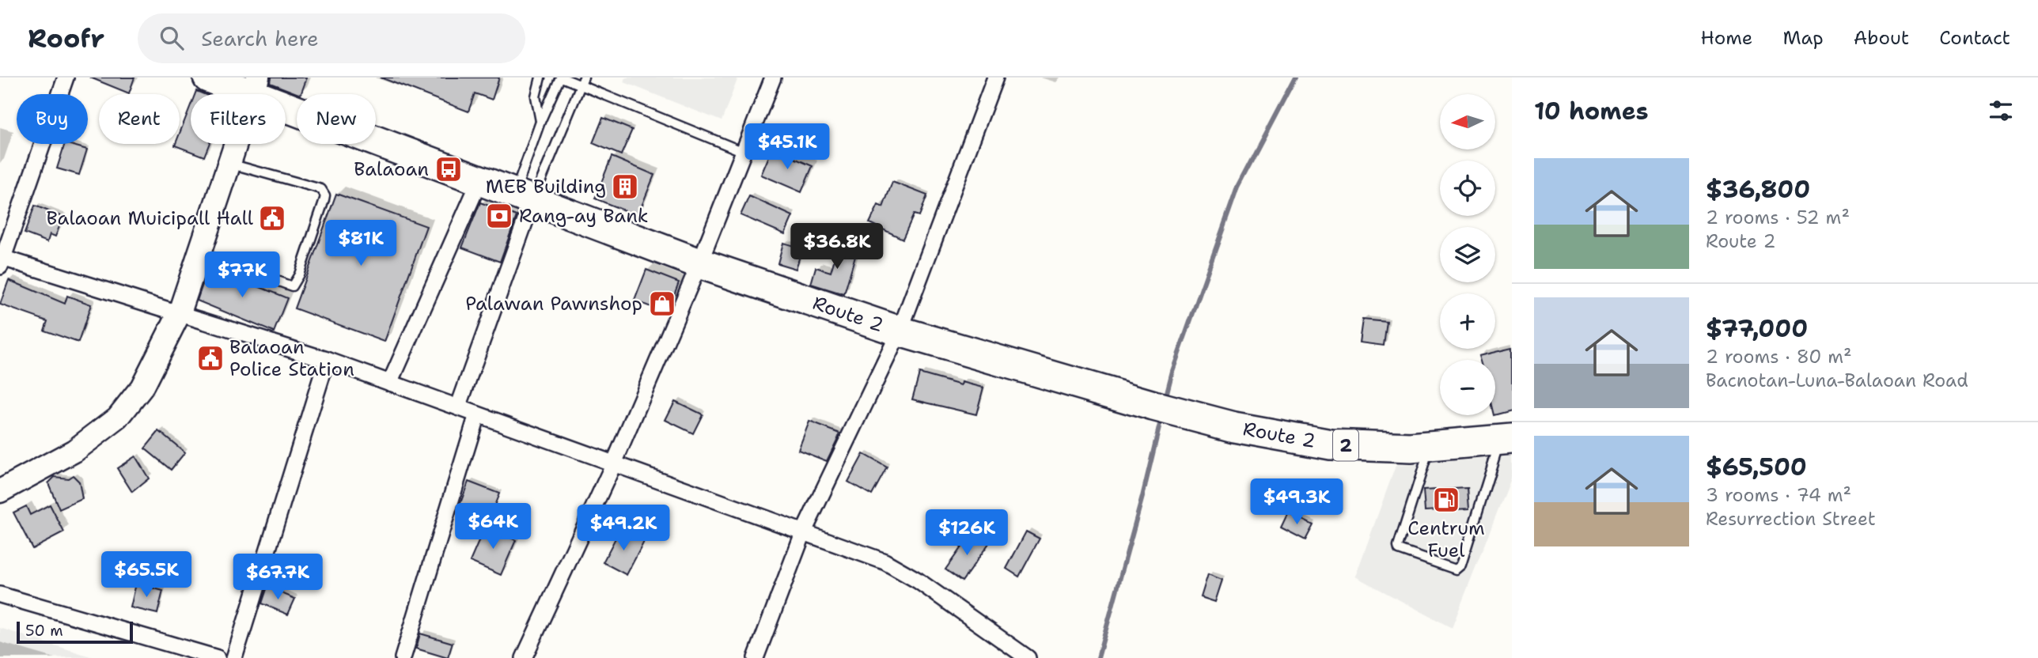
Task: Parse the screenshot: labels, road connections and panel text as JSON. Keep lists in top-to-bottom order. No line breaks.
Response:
{"streets":{"highway":["Route 2","2"]},"places":{"bus stop":["Balaoan"],"building":["MEB Building"],"bank":["Rang-ay Bank"],"public building":["Balaoan Muicipall Hall","Balaoan Police Station"],"shop":["Palawan Pawnshop"],"fuel station":["Centrum Fuel"]},"scale_bar":"50 m","north":"left","page":{"header":"Roofr","search":"Search here","nav":["Home","Map","About","Contact"],"heading":"10 homes","map_buttons":["+","−"],"chip":["Buy","Rent","Filters","New"],"price":["$45.1K","$81K","$36.8K","$77K","$49.3K","$64K","$49.2K","$126K","$65.5K","$67.7K"],"list":[{"name":"$36,800","note":"2 rooms · 52 m² · Route 2"},{"name":"$77,000","note":"2 rooms · 80 m² · Bacnotan-Luna-Balaoan Road"},{"name":"$65,500","note":"3 rooms · 74 m² · Resurrection Street"}],"scale":"50 m"}}
